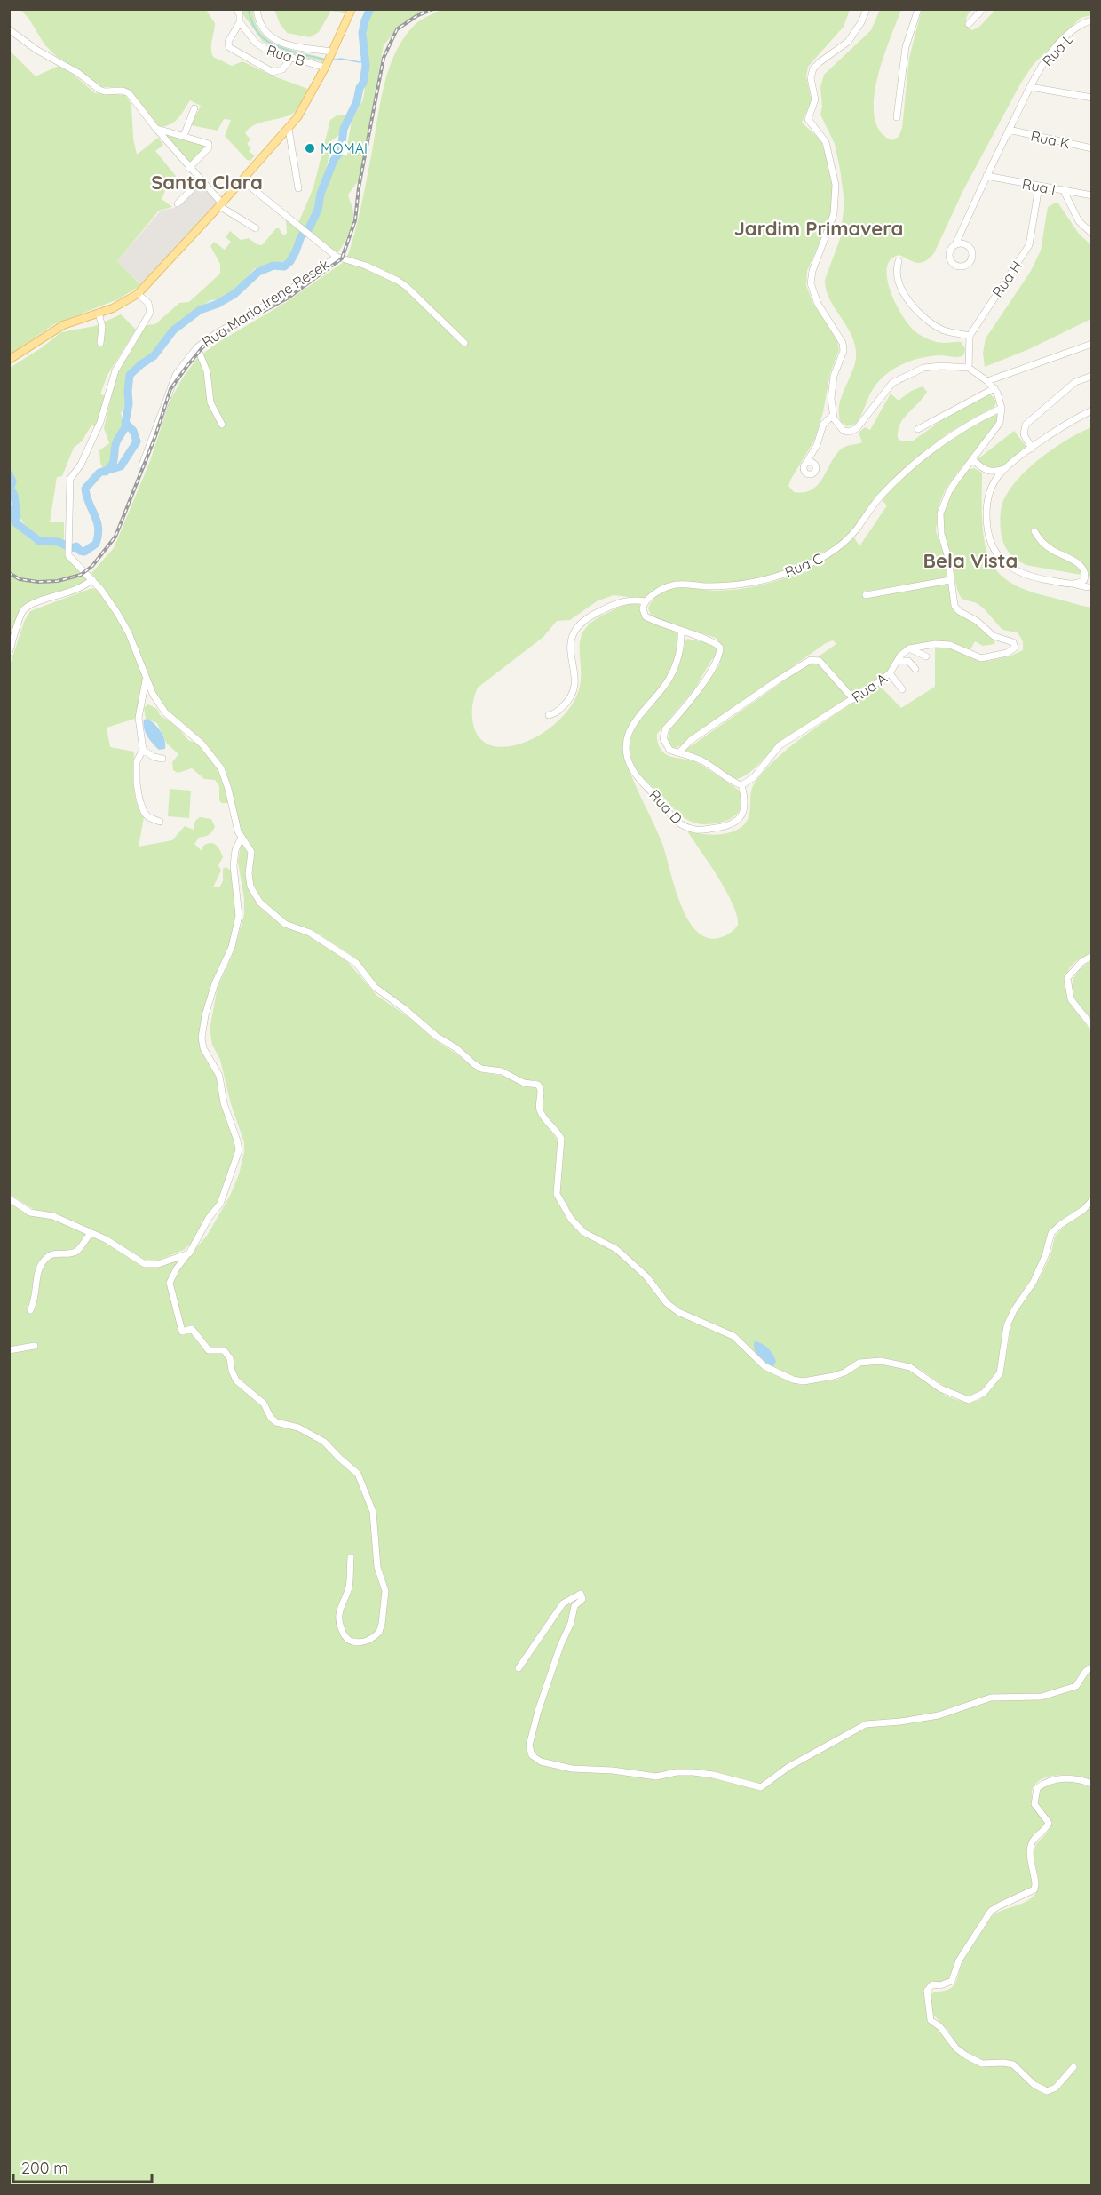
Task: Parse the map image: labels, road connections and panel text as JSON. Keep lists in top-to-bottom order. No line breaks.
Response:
{"streets":{"street":["Rua L","Rua B","Rua K","Rua I","Rua H","Rua Maria Irene Resek","Rua C","Rua A","Rua D"]},"crossings":[["Rua L","Rua K"],["Rua L","Rua I"],["Rua I","Rua H"],["Rua A","Rua D"]],"districts":["Santa Clara","Jardim Primavera","Bela Vista"],"places":["MOMAI"],"scale_bar":"200 m"}
